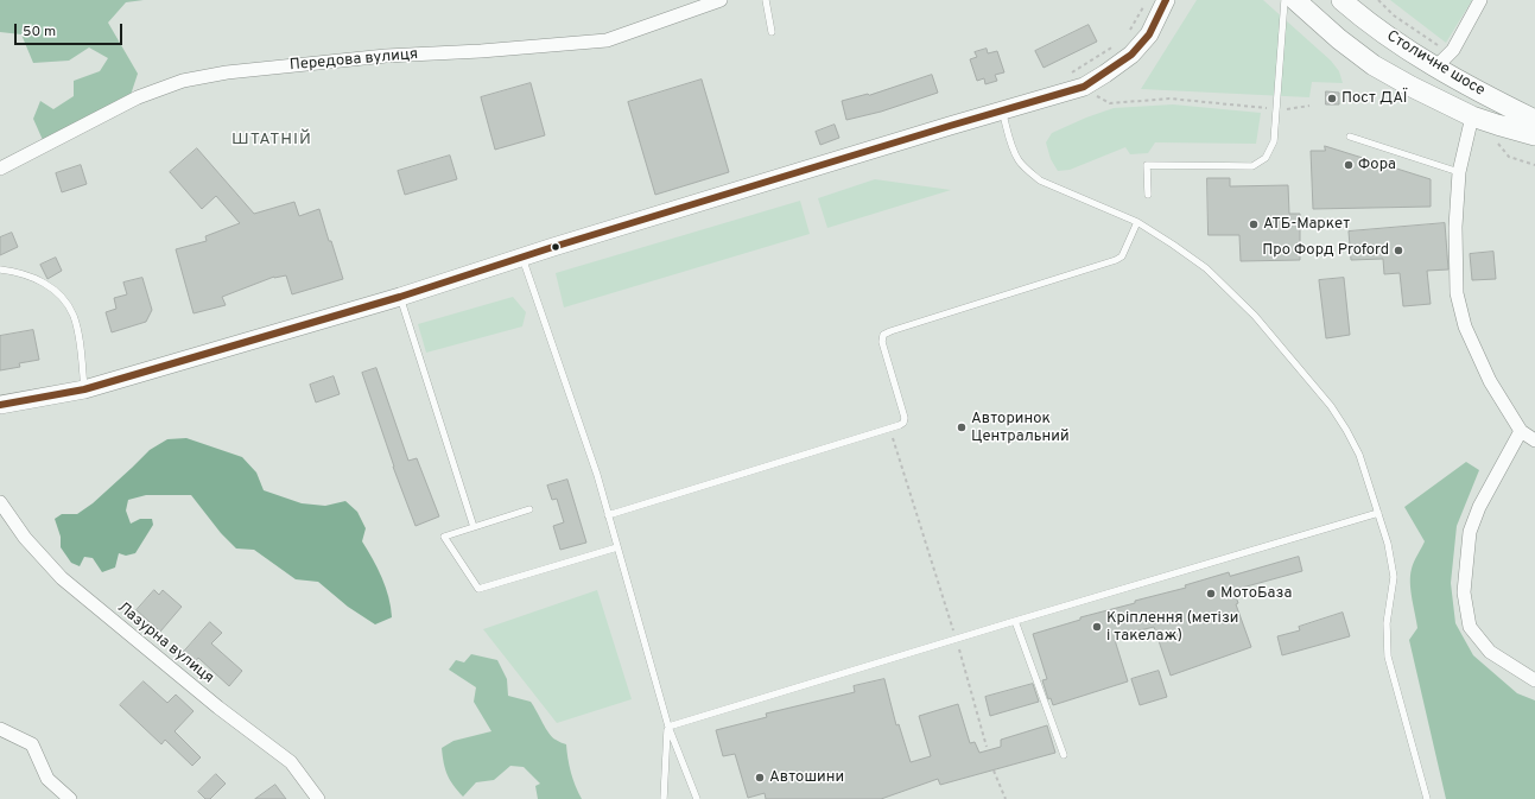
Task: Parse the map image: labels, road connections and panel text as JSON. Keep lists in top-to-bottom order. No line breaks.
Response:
{"streets":{"main road":["Столичне шосе"],"street":["Передова вулиця","Лазурна вулиця"]},"districts":["ШТАТНІЙ"],"places":["Пост ДАЇ","Фора","АТБ-Маркет","Про Форд Proford","Авторинок Центральний","МотоБаза","Кріплення (метізи і такелаж)","Автошини"],"scale_bar":"50 m"}
